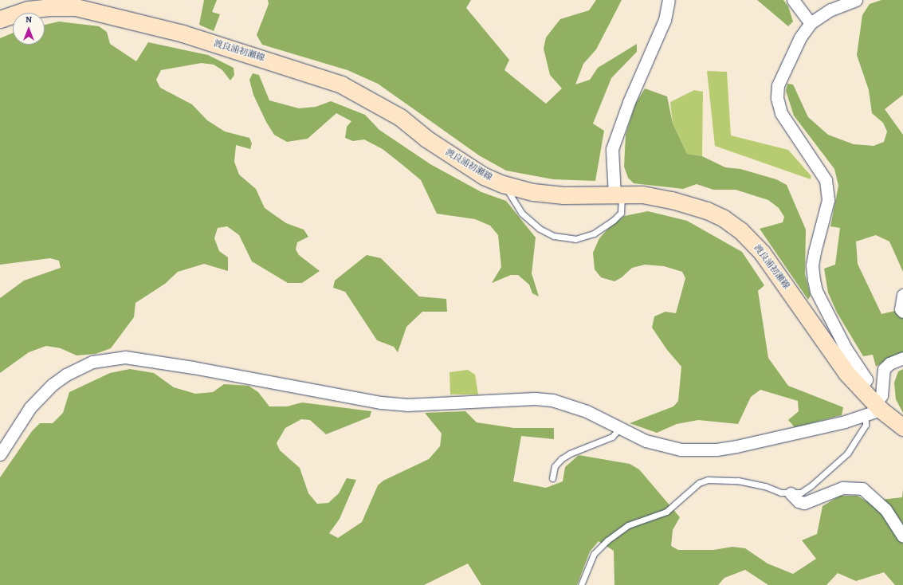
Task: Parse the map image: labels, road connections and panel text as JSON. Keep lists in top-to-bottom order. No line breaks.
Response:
{"streets":{"main road":["渡良浦初瀬線"]},"north":"top"}
